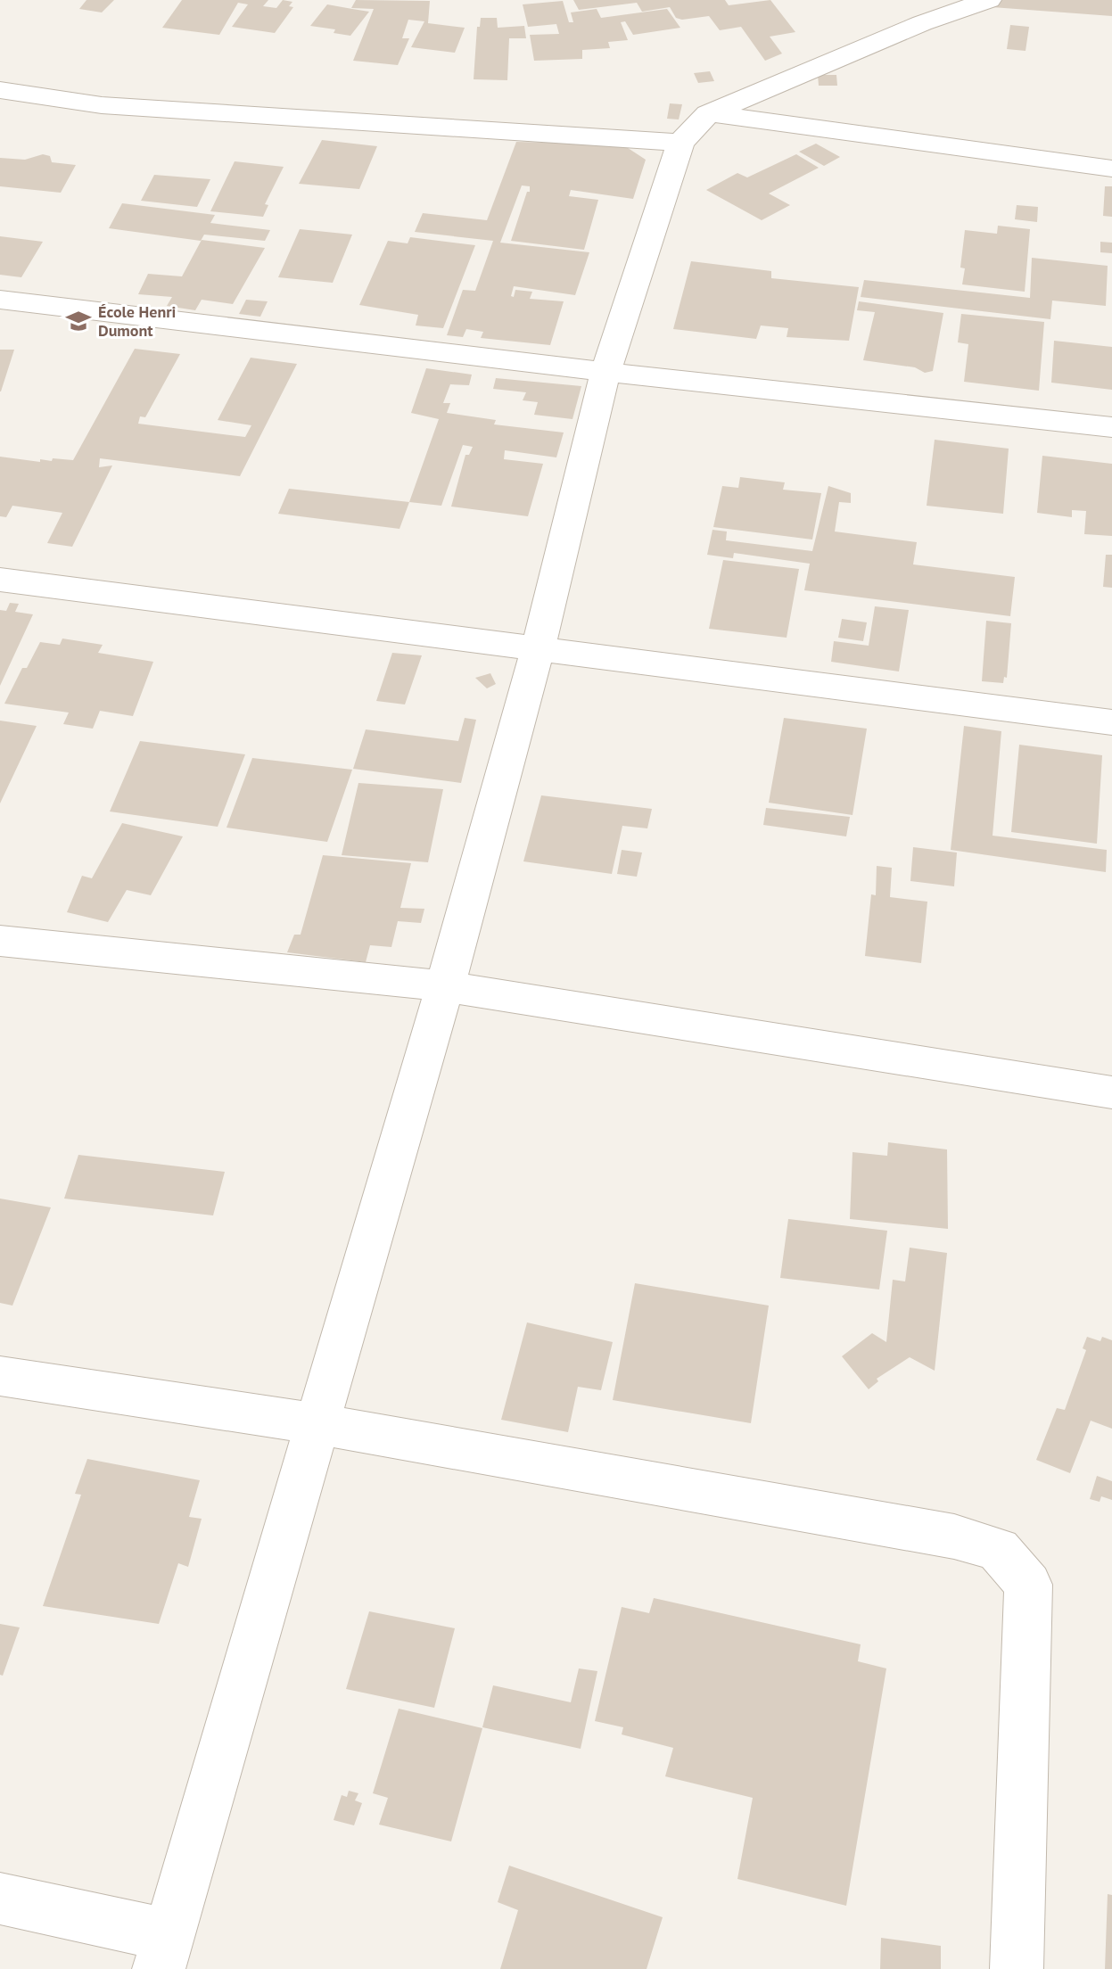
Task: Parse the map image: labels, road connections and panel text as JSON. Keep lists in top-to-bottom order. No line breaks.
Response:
{"places":{"school or university":["École Henri Dumont"]}}
